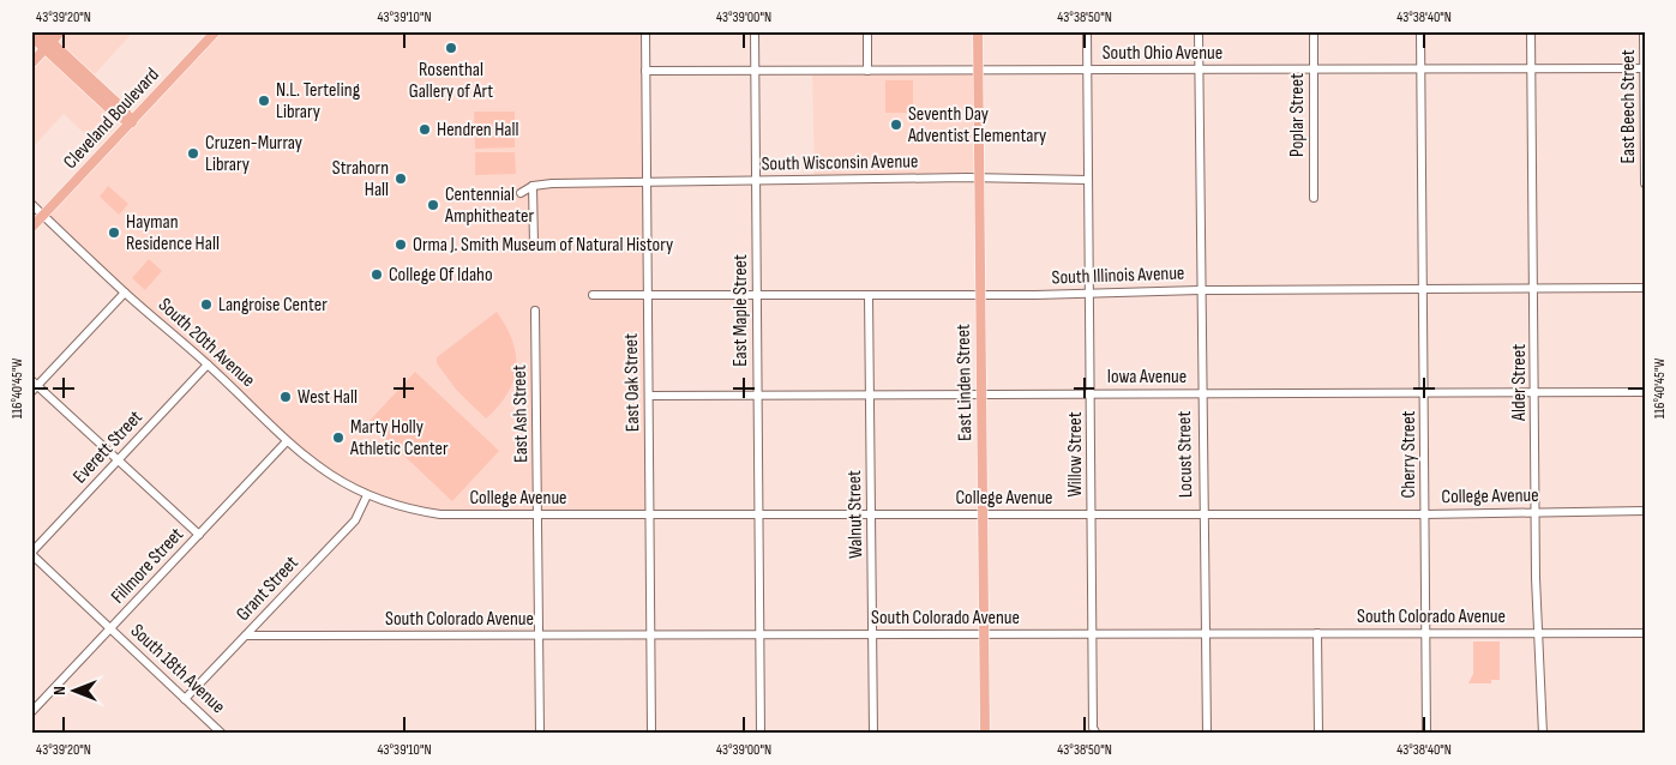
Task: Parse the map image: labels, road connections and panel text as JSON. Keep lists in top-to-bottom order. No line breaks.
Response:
{"streets":{"main road":["Cleveland Boulevard","East Linden Street"],"street":["South Ohio Avenue","East Beech Street","Poplar Street","South Wisconsin Avenue","South Illinois Avenue","East Maple Street","South 20th Avenue","Iowa Avenue","East Oak Street","Alder Street","East Ash Street","Everett Street","Willow Street","Locust Street","Cherry Street","College Avenue","Walnut Street","Fillmore Street","Grant Street","South Colorado Avenue","South 18th Avenue"]},"crossings":[["South Ohio Avenue","East Beech Street"],["South Ohio Avenue","Poplar Street"],["South Ohio Avenue","East Maple Street"],["South Ohio Avenue","East Oak Street"],["South Ohio Avenue","East Linden Street"],["South Ohio Avenue","Alder Street"],["South Ohio Avenue","Willow Street"],["South Ohio Avenue","Locust Street"],["South Ohio Avenue","Cherry Street"],["Cleveland Boulevard","South 20th Avenue"],["South Wisconsin Avenue","East Maple Street"],["South Wisconsin Avenue","East Oak Street"],["South Wisconsin Avenue","East Linden Street"],["South Wisconsin Avenue","Willow Street"],["South Illinois Avenue","East Maple Street"],["South Illinois Avenue","East Oak Street"],["South Illinois Avenue","East Linden Street"],["South Illinois Avenue","Alder Street"],["South Illinois Avenue","Willow Street"],["South Illinois Avenue","Locust Street"],["South Illinois Avenue","Cherry Street"],["South Illinois Avenue","Walnut Street"],["East Maple Street","Iowa Avenue"],["East Maple Street","College Avenue"],["East Maple Street","South Colorado Avenue"],["South 20th Avenue","Everett Street"],["South 20th Avenue","College Avenue"],["South 20th Avenue","Fillmore Street"],["South 20th Avenue","Grant Street"],["Iowa Avenue","East Oak Street"],["Iowa Avenue","East Linden Street"],["Iowa Avenue","Alder Street"],["Iowa Avenue","Willow Street"],["Iowa Avenue","Locust Street"],["Iowa Avenue","Cherry Street"],["Iowa Avenue","Walnut Street"],["East Oak Street","College Avenue"],["East Oak Street","South Colorado Avenue"],["East Linden Street","College Avenue"],["East Linden Street","South Colorado Avenue"],["Alder Street","College Avenue"],["Alder Street","South Colorado Avenue"],["East Ash Street","College Avenue"],["East Ash Street","South Colorado Avenue"],["Everett Street","South 18th Avenue"],["Willow Street","College Avenue"],["Willow Street","South Colorado Avenue"],["Locust Street","College Avenue"],["Locust Street","South Colorado Avenue"],["Cherry Street","College Avenue"],["Cherry Street","South Colorado Avenue"],["College Avenue","Walnut Street"],["College Avenue","Grant Street"],["Walnut Street","South Colorado Avenue"],["Fillmore Street","South 18th Avenue"],["Grant Street","South Colorado Avenue"],["Grant Street","South 18th Avenue"]],"places":["Rosenthal Gallery of Art","N.L. Terteling Library","Seventh Day Adventist Elementary","Hendren Hall","Cruzen-Murray Library","Strahorn Hall","Centennial Amphitheater","Hayman Residence Hall","Orma J. Smith Museum of Natural History","College Of Idaho","Langroise Center","West Hall","Marty Holly Athletic Center"],"north":"left","coordinates":["43°39'20\"N","43°39'10\"N","43°39'00\"N","43°38'50\"N","43°38'40\"N","116°40'45\"W"]}
